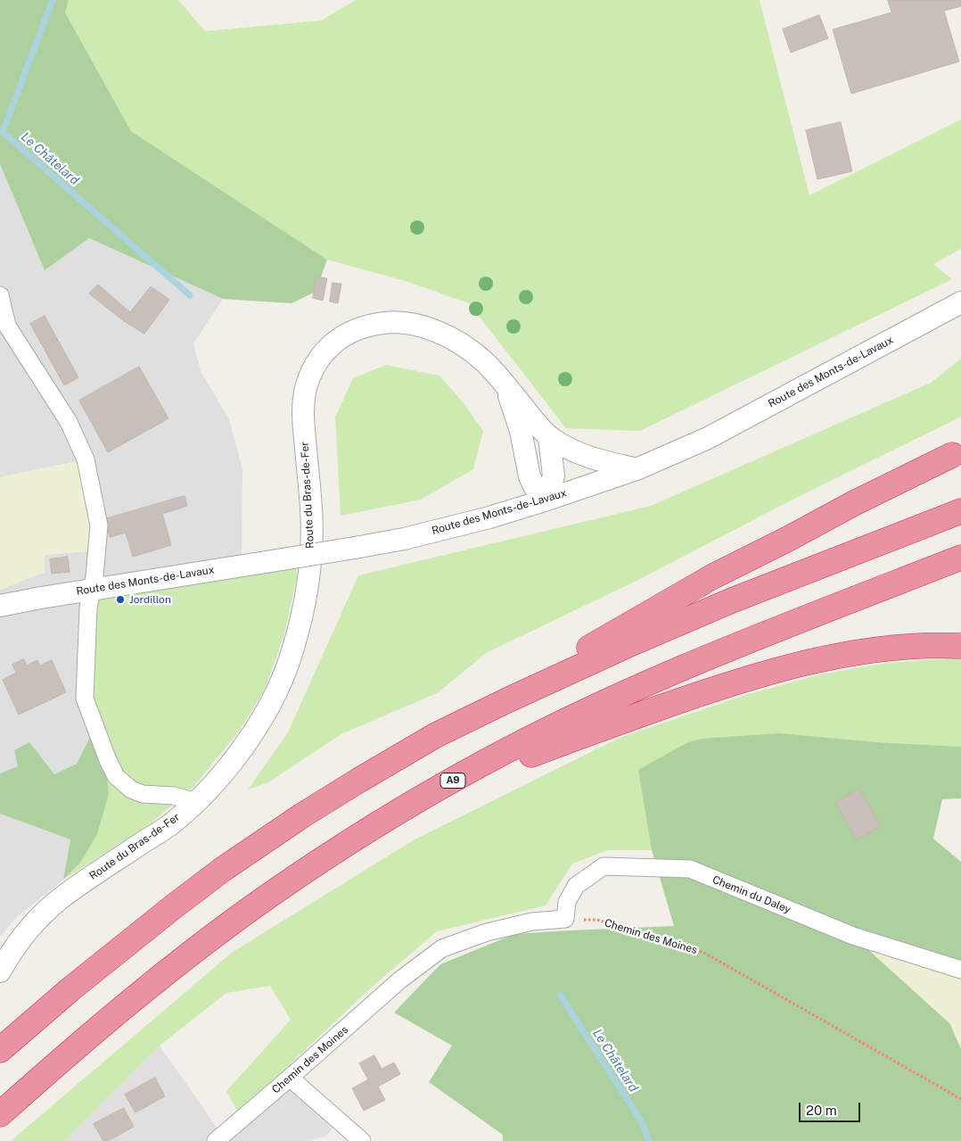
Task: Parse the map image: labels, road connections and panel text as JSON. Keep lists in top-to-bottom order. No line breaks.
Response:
{"streets":{"highway":["A9"],"street":["Route des Monts-de-Lavaux","Route du Bras-de-Fer","Chemin du Daley","Chemin des Moines"]},"crossings":[["Route des Monts-de-Lavaux","Route du Bras-de-Fer"],["Chemin du Daley","Chemin des Moines"]],"water":["Le Châtelard"],"places":["Jordillon"],"scale_bar":"20 m"}
